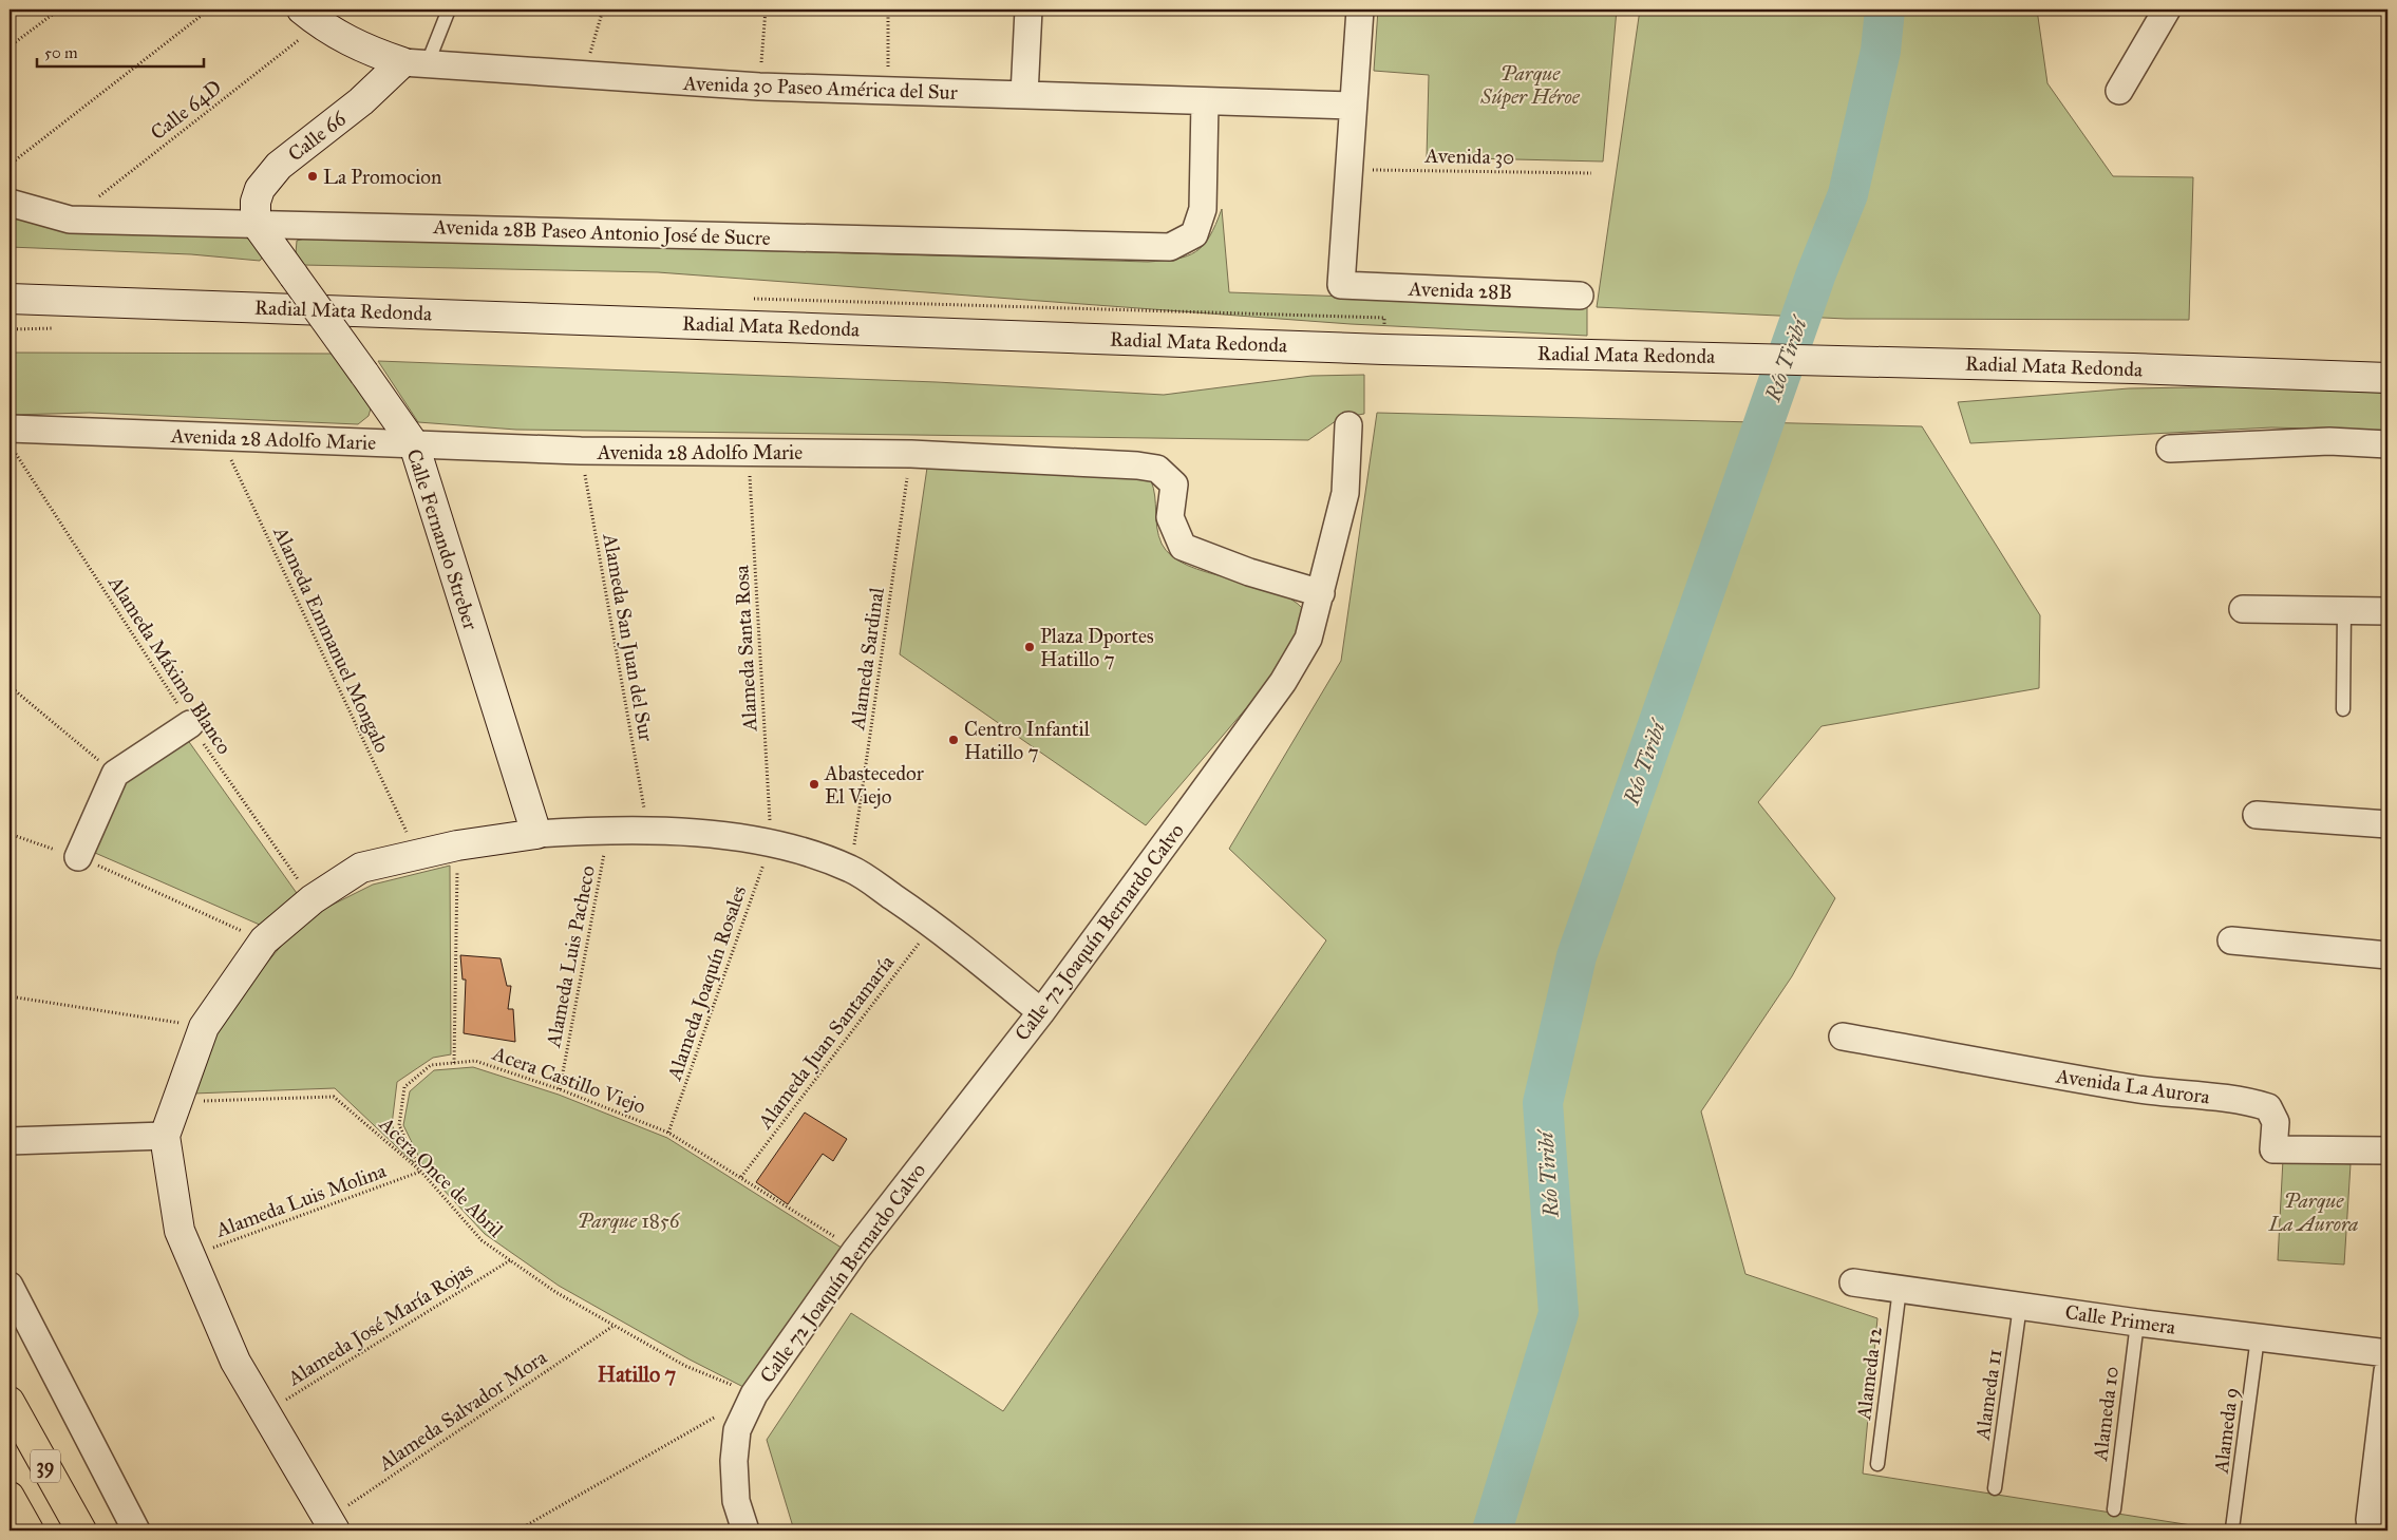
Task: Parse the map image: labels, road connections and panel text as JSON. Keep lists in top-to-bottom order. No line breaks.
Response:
{"streets":{"highway":["39"],"main road":["Avenida 30 Paseo América del Sur","Calle 66","Radial Mata Redonda","Calle Fernando Streber"],"street":["Avenida 28B Paseo Antonio José de Sucre","Avenida 28B","Avenida 28 Adolfo Marie","Calle 72 Joaquín Bernardo Calvo","Avenida La Aurora","Calle Primera"],"lane":["Alameda 12","Alameda 11","Alameda 10","Alameda 9"],"path":["Calle 64D","Avenida 30","Alameda San Juan del Sur","Alameda Emmanuel Mongalo","Alameda Santa Rosa","Alameda Sardinal","Alameda Máximo Blanco","Alameda Luis Pacheco","Alameda Joaquín Rosales","Alameda Juan Santamaría","Acera Castillo Viejo","Acera Once de Abril","Alameda Luis Molina","Alameda José María Rojas","Alameda Salvador Mora"]},"crossings":[["Avenida 30 Paseo América del Sur","Calle 64D"],["Avenida 30 Paseo América del Sur","Calle 66"],["Avenida 30 Paseo América del Sur","Avenida 28B Paseo Antonio José de Sucre"],["Calle 64D","Avenida 28B Paseo Antonio José de Sucre"],["Calle 66","Avenida 28B Paseo Antonio José de Sucre"],["Calle 66","Calle Fernando Streber"],["Avenida 30","Avenida 28B"],["Avenida 28B Paseo Antonio José de Sucre","Calle Fernando Streber"],["Avenida 28 Adolfo Marie","Calle Fernando Streber"],["Avenida 28 Adolfo Marie","Alameda San Juan del Sur"],["Avenida 28 Adolfo Marie","Alameda Emmanuel Mongalo"],["Avenida 28 Adolfo Marie","Alameda Santa Rosa"],["Avenida 28 Adolfo Marie","Alameda Sardinal"],["Avenida 28 Adolfo Marie","Alameda Máximo Blanco"],["Avenida 28 Adolfo Marie","Calle 72 Joaquín Bernardo Calvo"],["Alameda Santa Rosa","Alameda Joaquín Rosales"],["Calle 72 Joaquín Bernardo Calvo","Acera Castillo Viejo"],["Calle 72 Joaquín Bernardo Calvo","Acera Once de Abril"],["Alameda Luis Pacheco","Acera Castillo Viejo"],["Alameda Joaquín Rosales","Acera Castillo Viejo"],["Alameda Juan Santamaría","Acera Castillo Viejo"],["Acera Castillo Viejo","Acera Once de Abril"],["Acera Castillo Viejo","Alameda Luis Molina"],["Acera Once de Abril","Alameda Luis Molina"],["Acera Once de Abril","Alameda José María Rojas"],["Acera Once de Abril","Alameda Salvador Mora"],["Calle Primera","Alameda 12"],["Calle Primera","Alameda 11"],["Calle Primera","Alameda 10"],["Calle Primera","Alameda 9"]],"districts":["Hatillo 7"],"water":["Río Tiribí"],"parks":["Parque Súper Héroe","Parque La Aurora","Parque 1856"],"places":["La Promocion","Plaza Dportes Hatillo 7","Centro Infantil Hatillo 7","Abastecedor El Viejo"],"scale_bar":"50 m"}
